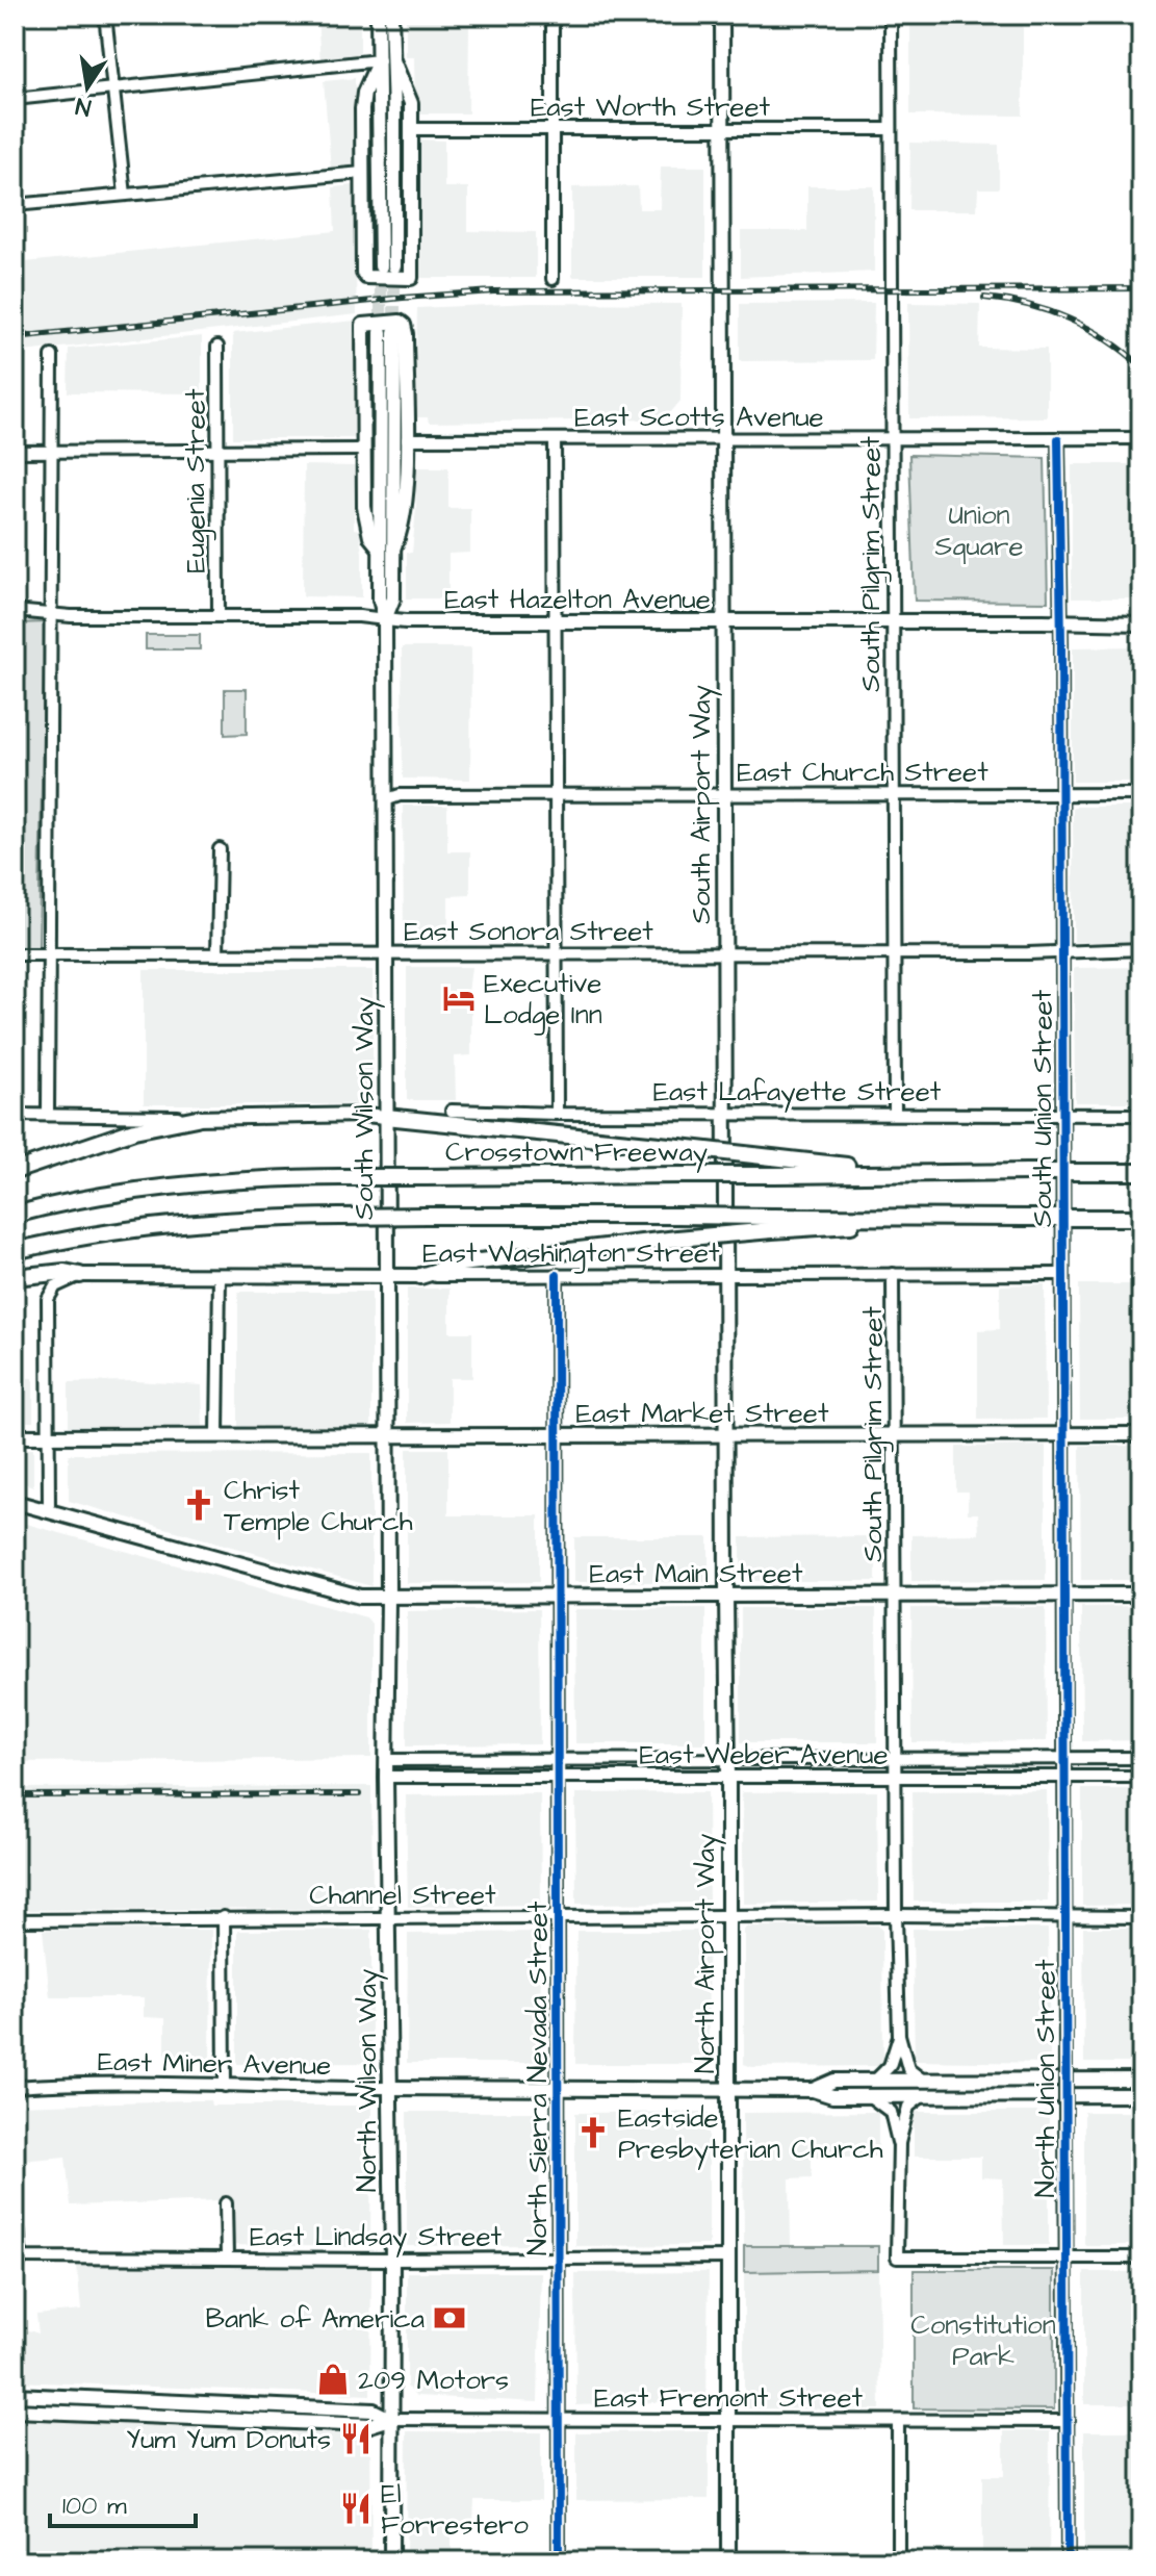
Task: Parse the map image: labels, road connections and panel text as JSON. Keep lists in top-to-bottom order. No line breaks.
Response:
{"streets":{"highway":["Crosstown Freeway"],"main road":["East Hazelton Avenue","South Airport Way","South Wilson Way","East Washington Street","East Market Street","East Main Street","North Airport Way","East Miner Avenue","North Wilson Way","East Fremont Street"],"street":["East Worth Street","East Scotts Avenue","Eugenia Street","South Pilgrim Street","East Church Street","East Sonora Street","East Lafayette Street","South Union Street","East Weber Avenue","Channel Street","North Sierra Nevada Street","North Union Street","East Lindsay Street"]},"crossings":[["East Worth Street","South Pilgrim Street"],["East Worth Street","South Airport Way"],["East Scotts Avenue","South Pilgrim Street"],["East Scotts Avenue","South Airport Way"],["East Scotts Avenue","South Union Street"],["Eugenia Street","East Hazelton Avenue"],["South Pilgrim Street","East Hazelton Avenue"],["South Pilgrim Street","East Church Street"],["South Pilgrim Street","East Sonora Street"],["South Pilgrim Street","East Lafayette Street"],["South Pilgrim Street","East Washington Street"],["South Pilgrim Street","East Market Street"],["South Pilgrim Street","East Main Street"],["South Pilgrim Street","East Weber Avenue"],["South Pilgrim Street","Channel Street"],["East Hazelton Avenue","South Airport Way"],["East Hazelton Avenue","South Wilson Way"],["East Hazelton Avenue","South Union Street"],["East Church Street","South Airport Way"],["East Church Street","South Wilson Way"],["East Church Street","South Union Street"],["South Airport Way","East Sonora Street"],["South Airport Way","East Lafayette Street"],["South Airport Way","East Washington Street"],["South Airport Way","East Market Street"],["South Airport Way","East Main Street"],["South Airport Way","North Airport Way"],["East Sonora Street","South Wilson Way"],["East Sonora Street","South Union Street"],["East Lafayette Street","South Union Street"],["South Wilson Way","East Washington Street"],["South Wilson Way","East Market Street"],["South Wilson Way","East Main Street"],["South Wilson Way","North Wilson Way"],["South Union Street","East Washington Street"],["South Union Street","East Market Street"],["South Union Street","East Main Street"],["South Union Street","North Union Street"],["East Washington Street","North Sierra Nevada Street"],["East Market Street","North Sierra Nevada Street"],["East Main Street","North Airport Way"],["East Main Street","North Sierra Nevada Street"],["East Main Street","North Union Street"],["East Main Street","North Wilson Way"],["East Weber Avenue","North Airport Way"],["East Weber Avenue","North Sierra Nevada Street"],["East Weber Avenue","North Union Street"],["East Weber Avenue","North Wilson Way"],["Channel Street","North Airport Way"],["Channel Street","North Sierra Nevada Street"],["Channel Street","North Union Street"],["Channel Street","North Wilson Way"],["North Airport Way","East Miner Avenue"],["North Airport Way","East Lindsay Street"],["North Airport Way","East Fremont Street"],["East Miner Avenue","North Sierra Nevada Street"],["East Miner Avenue","North Wilson Way"],["North Sierra Nevada Street","East Lindsay Street"],["North Sierra Nevada Street","East Fremont Street"],["North Union Street","East Fremont Street"],["North Wilson Way","East Lindsay Street"],["North Wilson Way","East Fremont Street"]],"parks":["Union Square","Constitution Park"],"places":{"hotel":["Executive Lodge Inn"],"church":["Christ Temple Church","Eastside Presbyterian Church"],"bank":["Bank of America"],"shop":["209 Motors"],"restaurant":["Yum Yum Donuts","El Forrestero"]},"scale_bar":"100 m","north":"bottom"}
